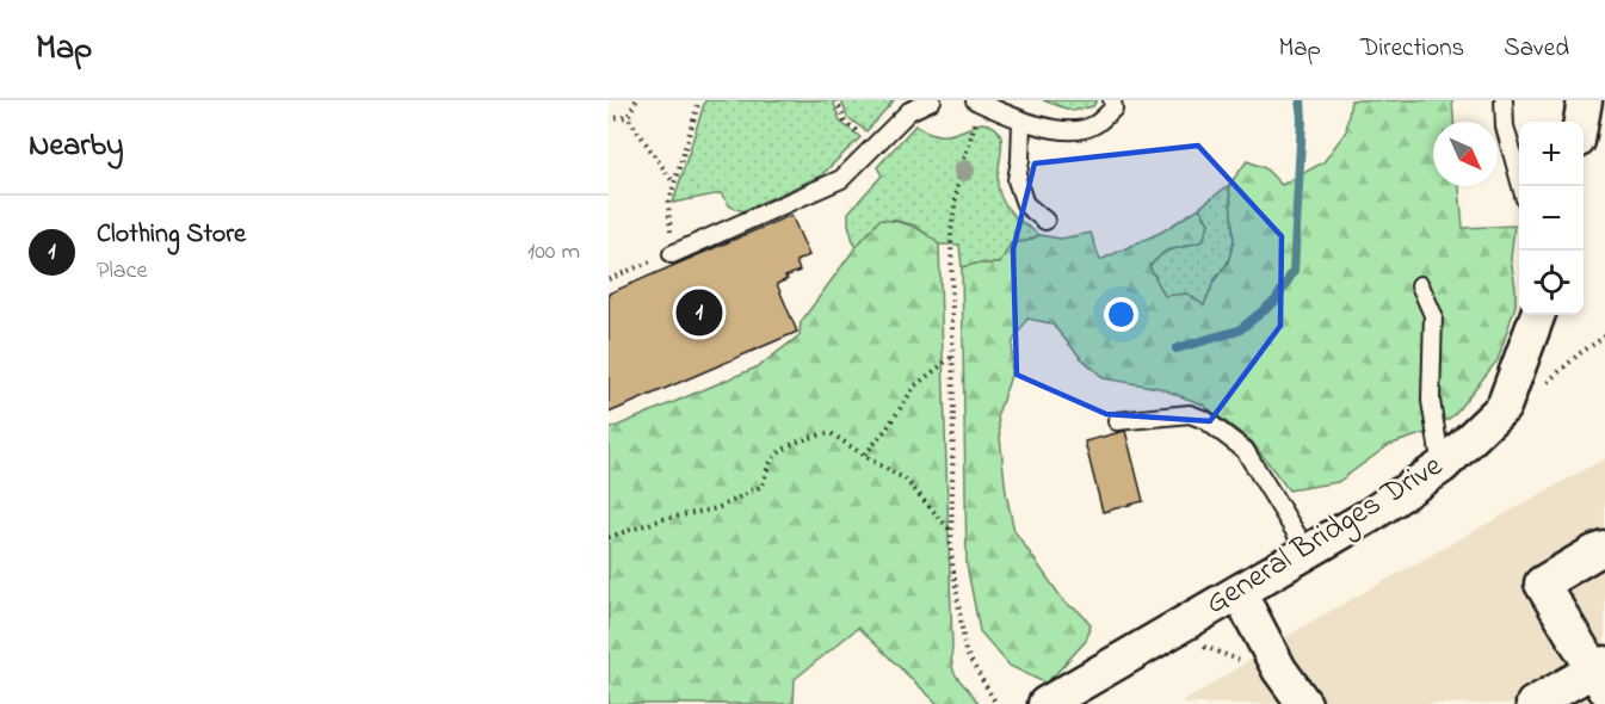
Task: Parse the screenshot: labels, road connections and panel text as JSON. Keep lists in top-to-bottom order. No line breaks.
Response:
{"streets":{"street":["General Bridges Drive"]},"north":"bottom right","page":{"header":"Map","nav":["Map","Directions","Saved"],"heading":"Nearby","map_buttons":["+","−"],"list":[{"mark":"1","name":"Clothing Store","note":"Place","value":"100 m"}],"pins":"1"}}
